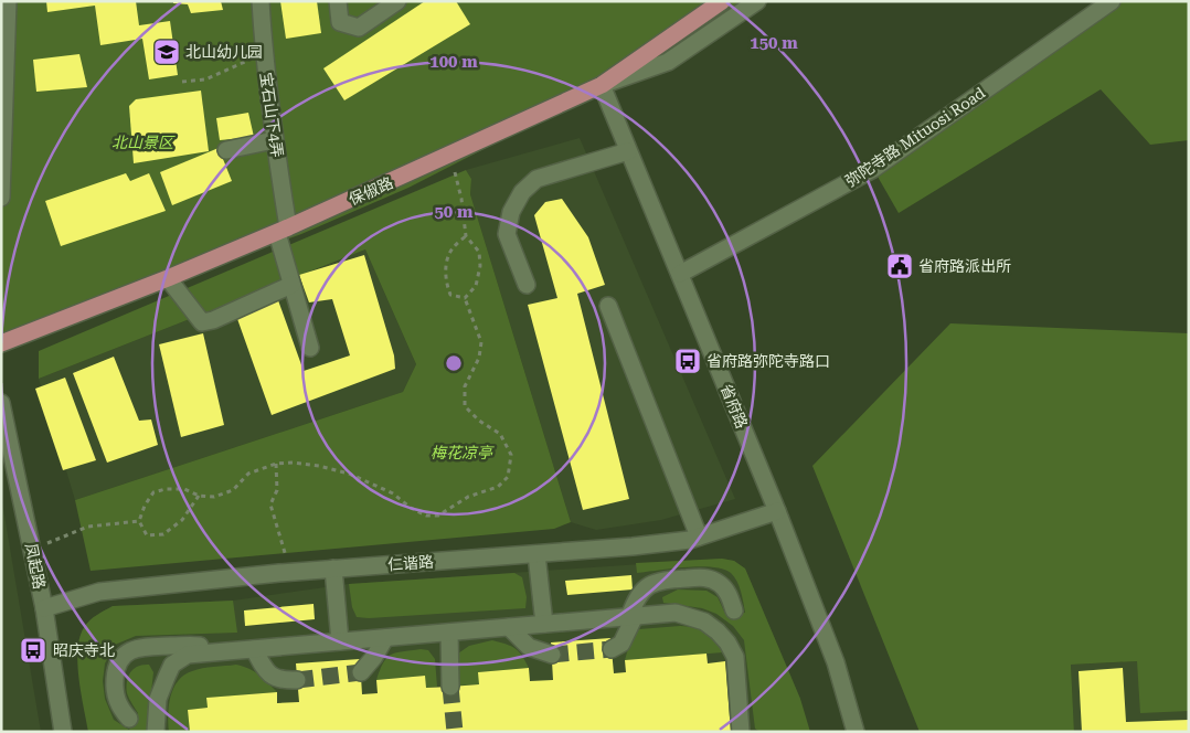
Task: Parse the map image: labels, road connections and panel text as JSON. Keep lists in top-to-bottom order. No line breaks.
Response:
{"streets":{"main road":["保俶路"],"street":["宝石山下4弄","弥陀寺路 Mituosi Road","省府路","仁谐路","凤起路"]},"crossings":[["宝石山下4弄","保俶路"],["弥陀寺路 Mituosi Road","省府路"],["保俶路","省府路"],["省府路","仁谐路"],["仁谐路","凤起路"]],"parks":["北山景区","梅花凉亭"],"places":{"school or university":["北山幼儿园"],"public building":["省府路派出所"],"bus stop":["省府路弥陀寺路口","昭庆寺北"]},"rings":["150 m","100 m","50 m"]}
